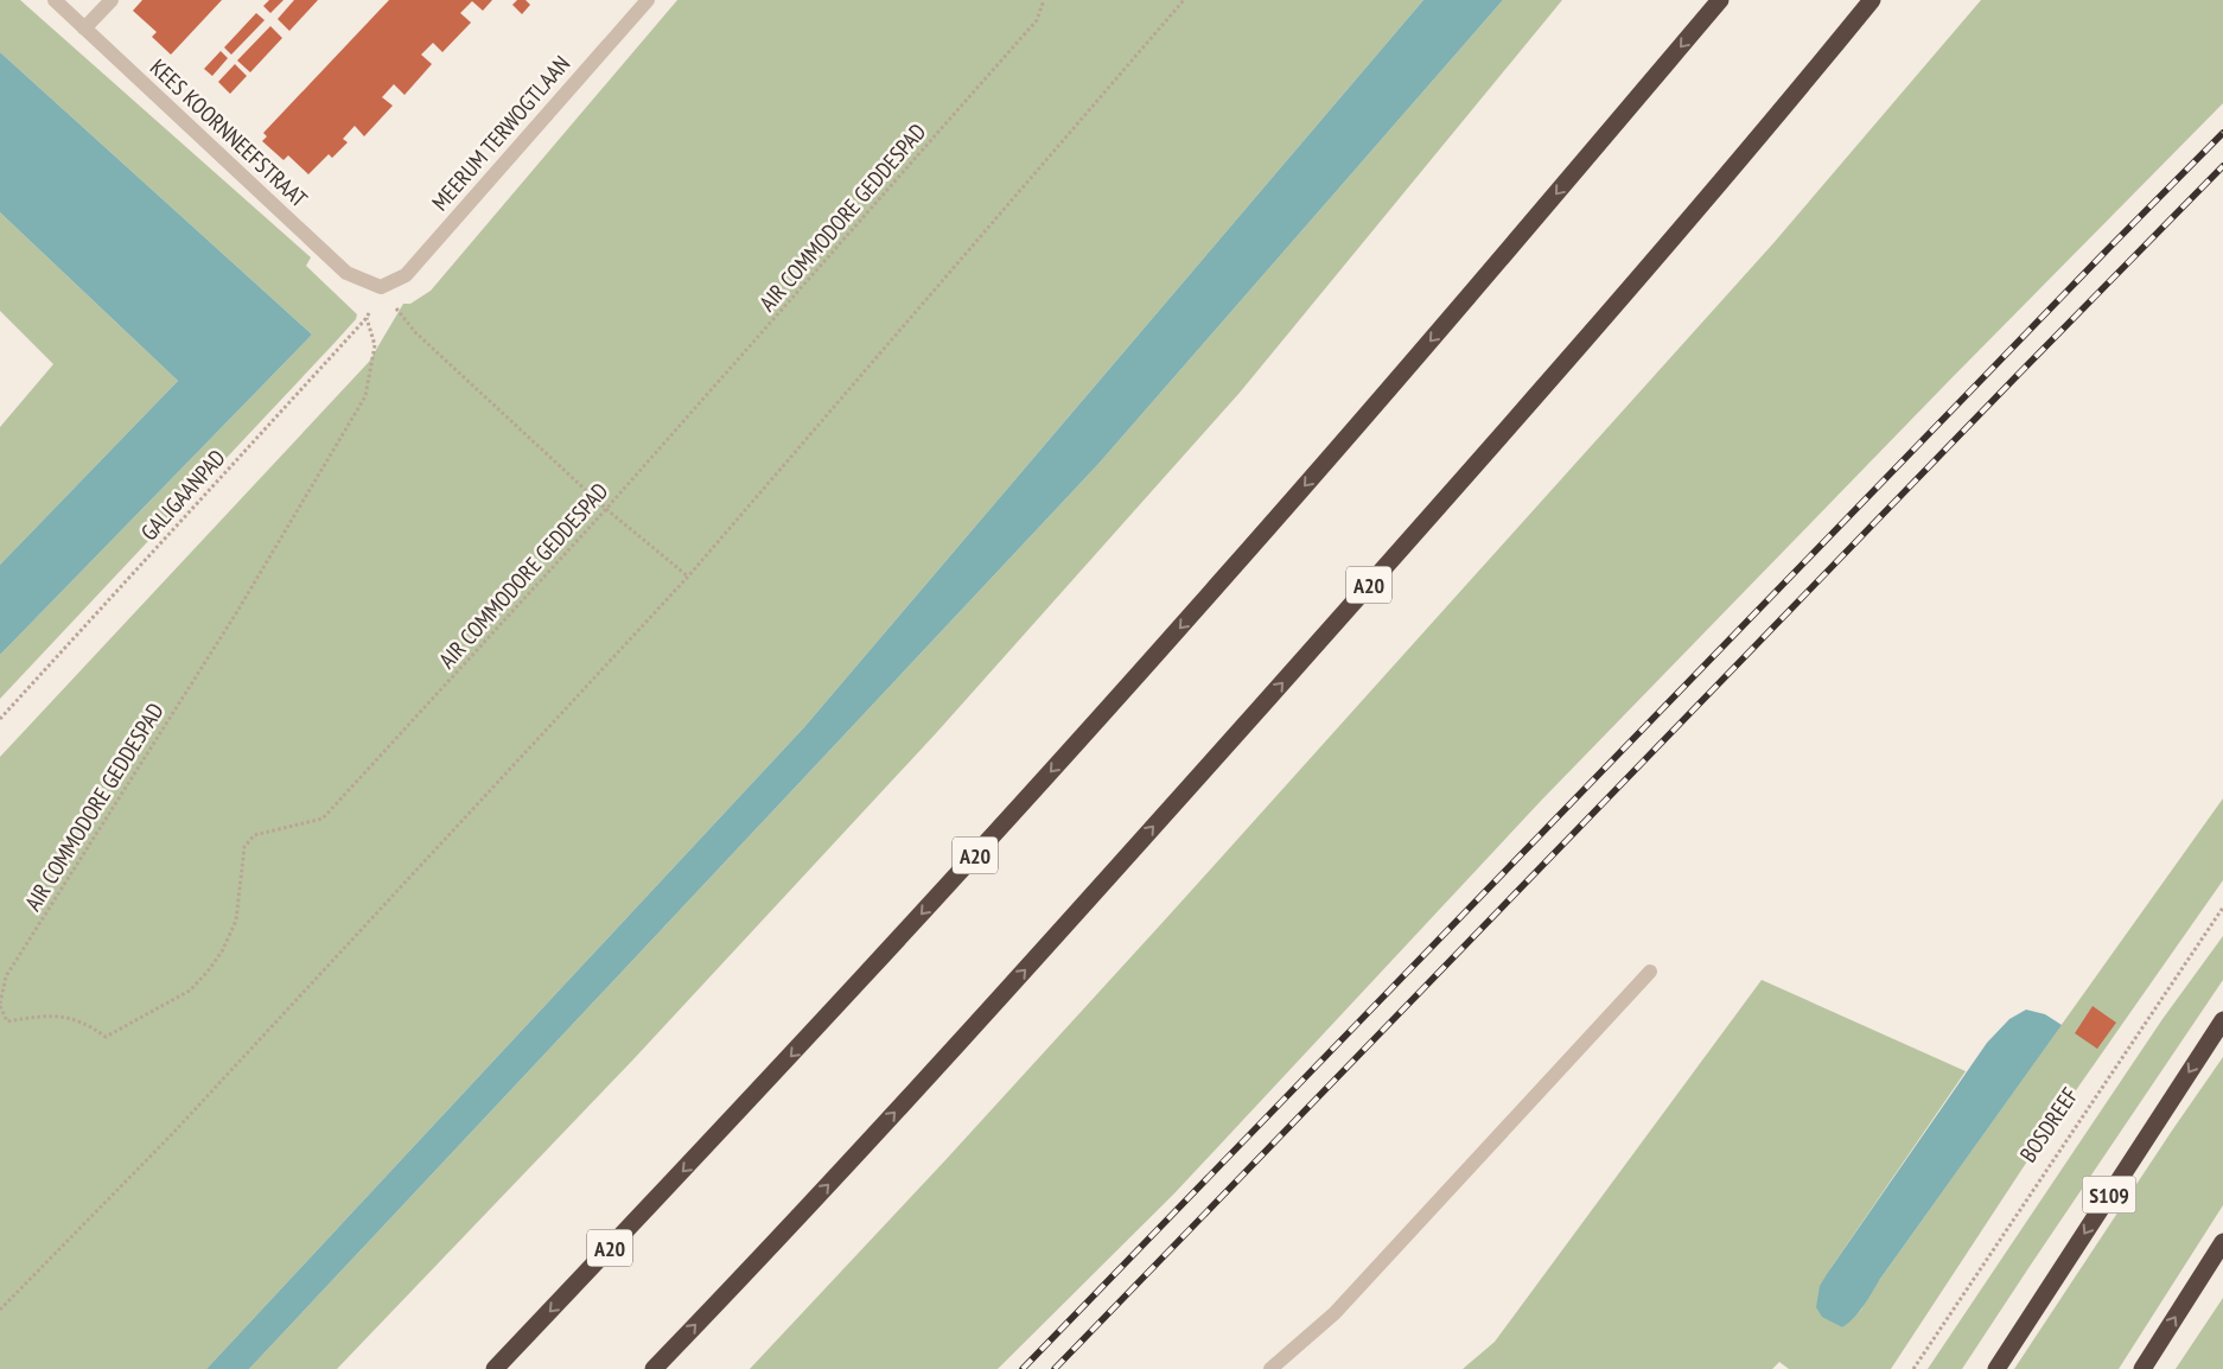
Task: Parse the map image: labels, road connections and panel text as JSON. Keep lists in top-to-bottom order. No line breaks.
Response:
{"streets":{"highway":["A20","S109"],"street":["KEES KOORNNEEFSTRAAT","MEERUM TERWOGTLAAN"],"path":["AIR COMMODORE GEDDESPAD","GALIGAANPAD","BOSDREEF"]},"crossings":[["KEES KOORNNEEFSTRAAT","MEERUM TERWOGTLAAN"],["KEES KOORNNEEFSTRAAT","GALIGAANPAD"],["MEERUM TERWOGTLAAN","GALIGAANPAD"],["AIR COMMODORE GEDDESPAD","GALIGAANPAD"]]}
